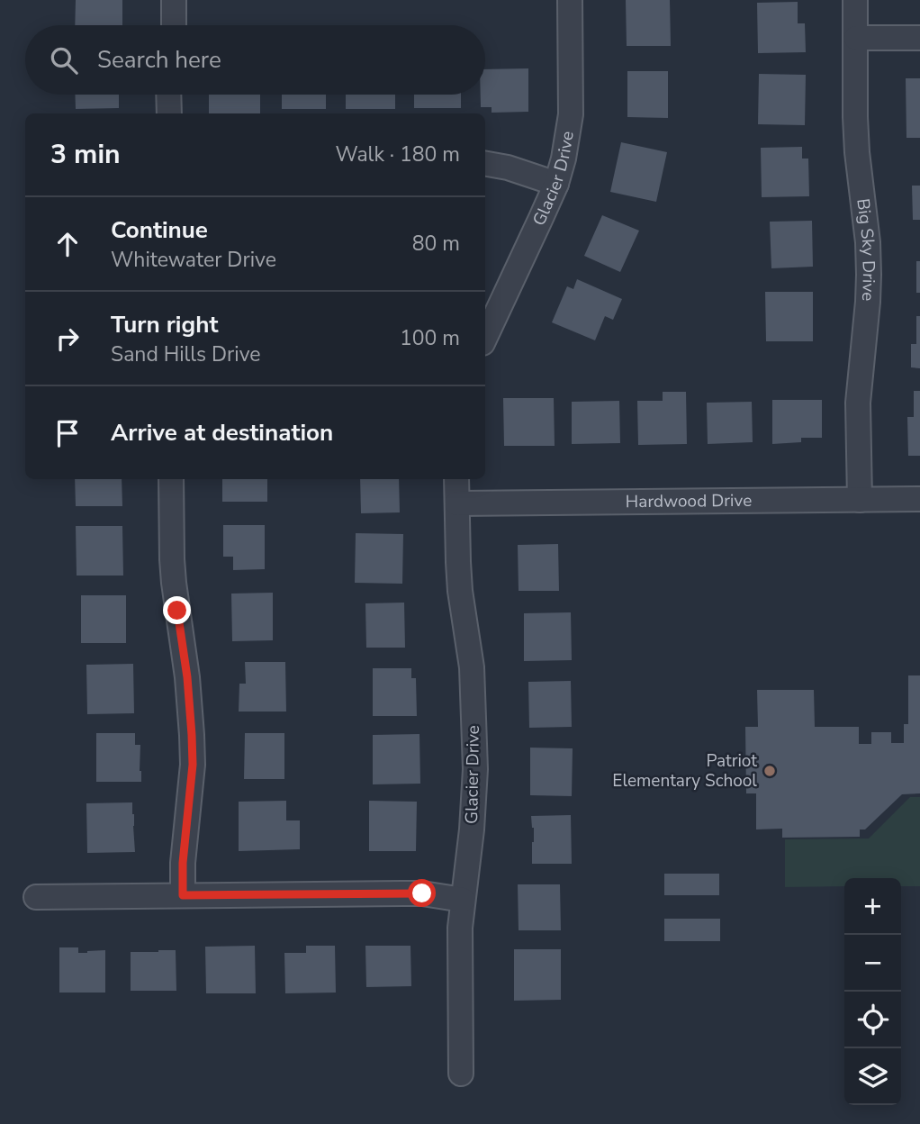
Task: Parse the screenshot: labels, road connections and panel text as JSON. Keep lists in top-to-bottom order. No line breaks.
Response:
{"streets":{"street":["Glacier Drive","Big Sky Drive","Hardwood Drive"]},"crossings":[["Glacier Drive","Hardwood Drive"],["Big Sky Drive","Hardwood Drive"]],"places":["Patriot Elementary School"],"page":{"search":"Search here","heading":["3 min","Walk · 180 m"],"list":[["Continue","Whitewater Drive","80 m"],["Turn right","Sand Hills Drive","100 m"],"Arrive at destination"],"map_buttons":["+","−"]}}
